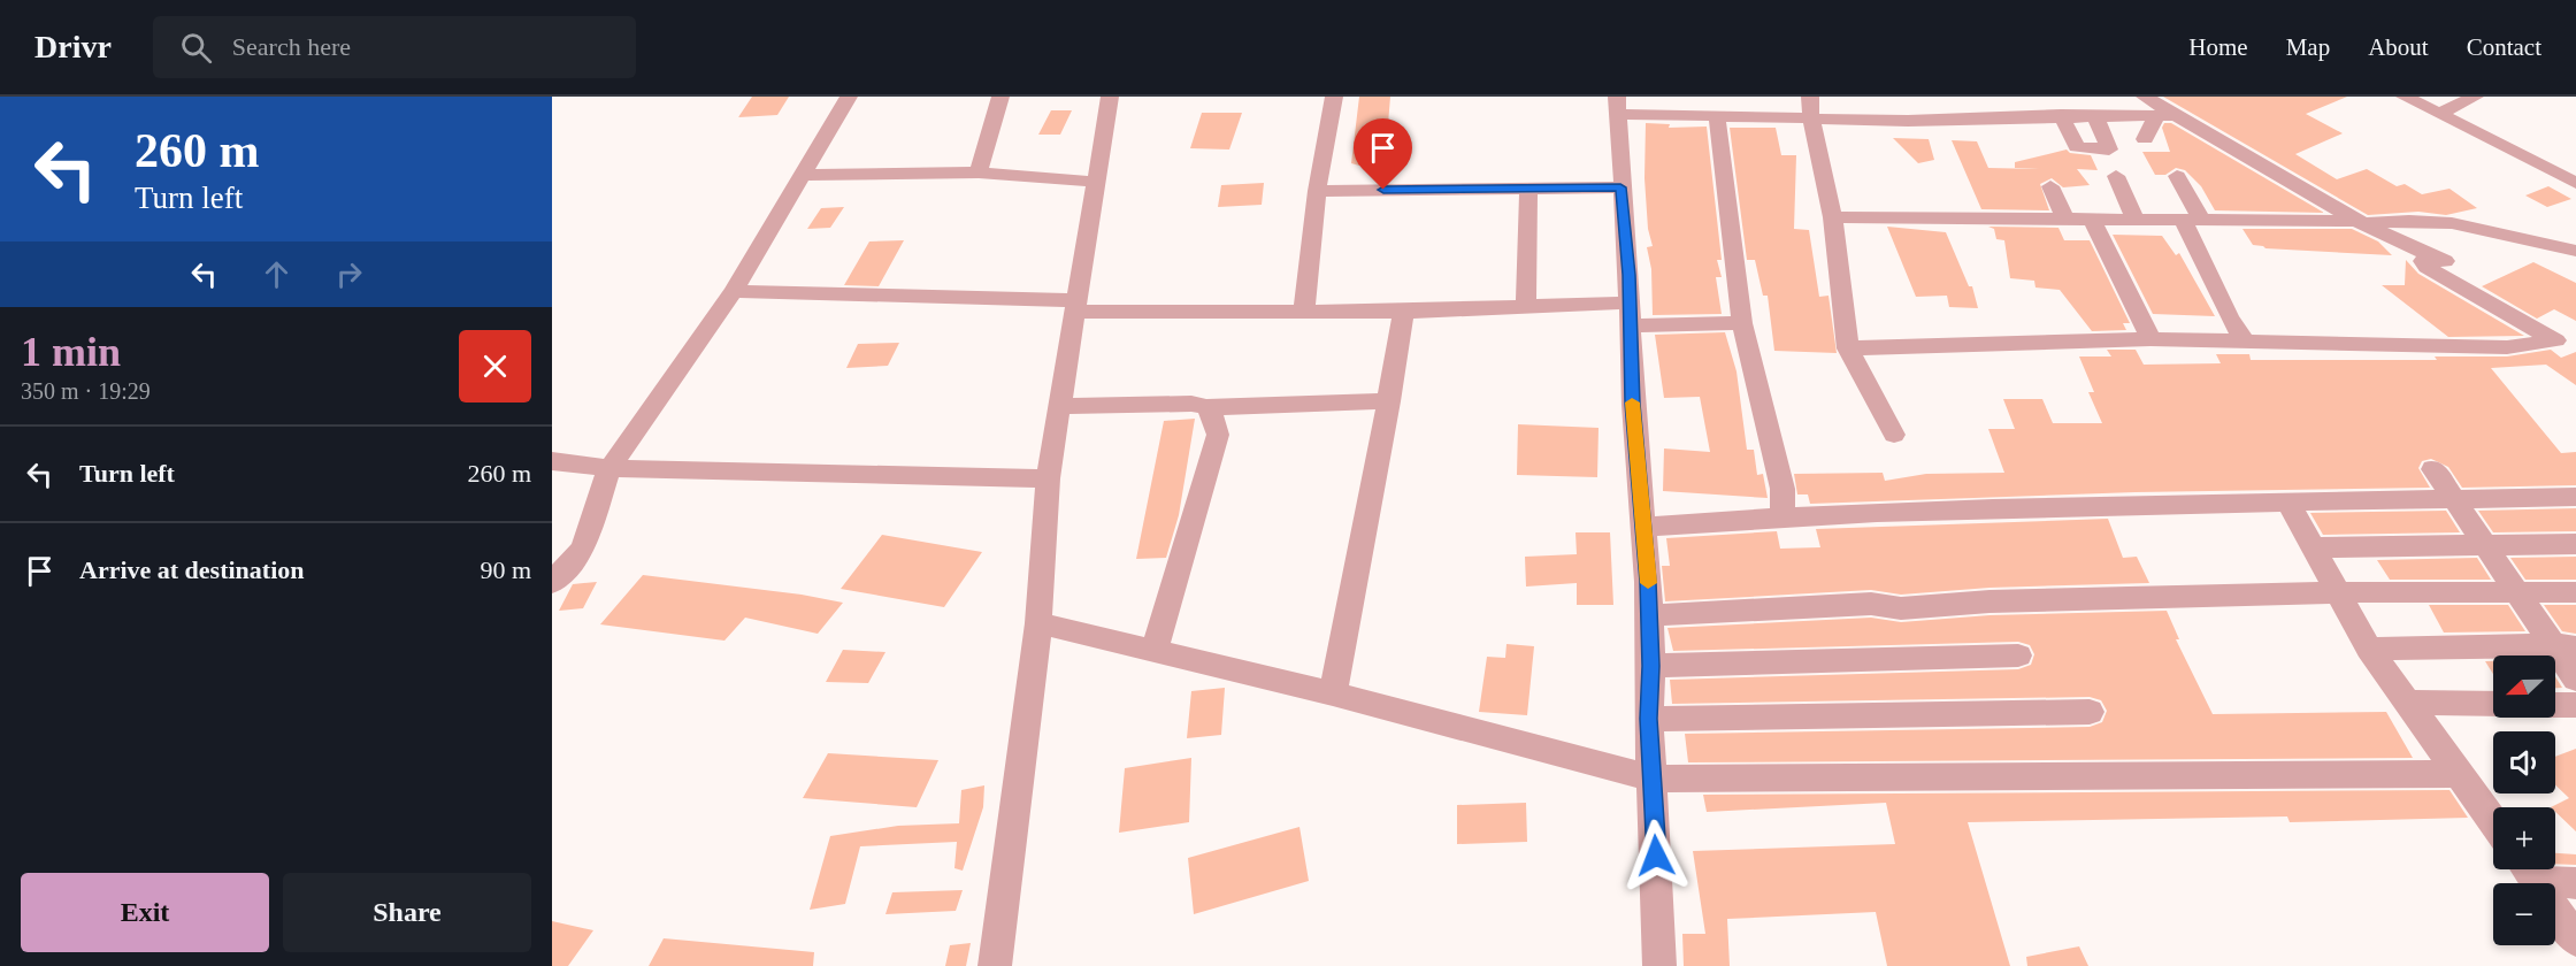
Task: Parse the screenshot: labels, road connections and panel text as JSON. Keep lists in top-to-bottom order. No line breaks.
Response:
{"north":"left","page":{"header":"Drivr","search":"Search here","nav":["Home","Map","About","Contact"],"turn":["260 m","Turn left"],"heading":["1 min","350 m · 19:29"],"list":[{"name":"Turn left","value":"260 m"},{"name":"Arrive at destination","value":"90 m"}],"map_buttons":["+","−"],"buttons":["Exit","Share"]}}
